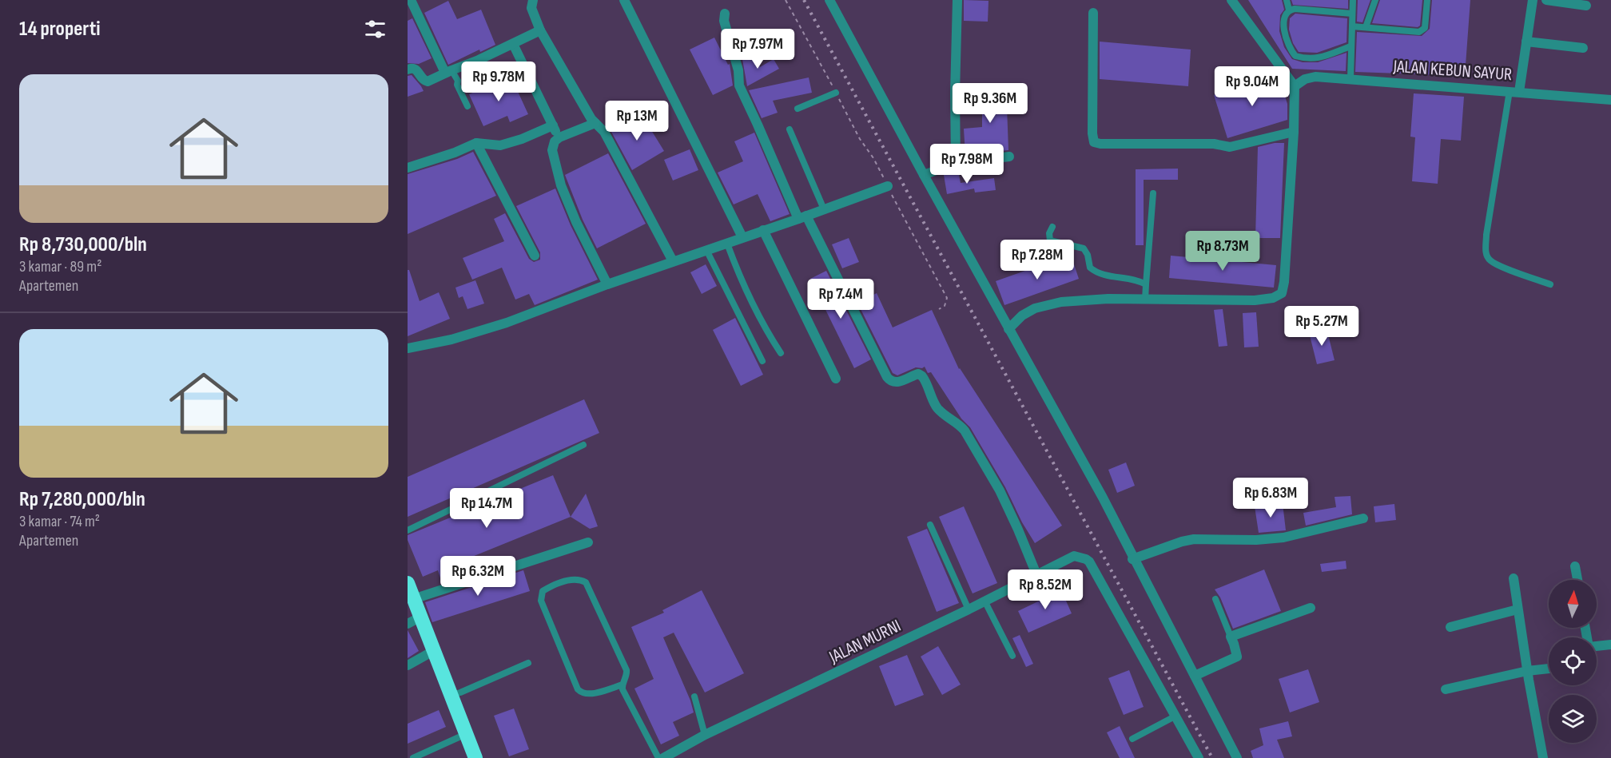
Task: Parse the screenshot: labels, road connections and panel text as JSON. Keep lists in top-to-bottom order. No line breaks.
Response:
{"streets":{"street":["JALAN KEBUN SAYUR","JALAN MURNI"]},"north":"top","page":{"heading":"14 properti","price":["Rp 7.97M","Rp 9.78M","Rp 9.04M","Rp 9.36M","Rp 13M","Rp 7.98M","Rp 8.73M","Rp 7.28M","Rp 7.4M","Rp 5.27M","Rp 6.83M","Rp 14.7M","Rp 6.32M","Rp 8.52M"],"list":[{"name":"Rp 8,730,000/bln","note":"3 kamar · 89 m² · Apartemen"},{"name":"Rp 7,280,000/bln","note":"3 kamar · 74 m² · Apartemen"}]}}
